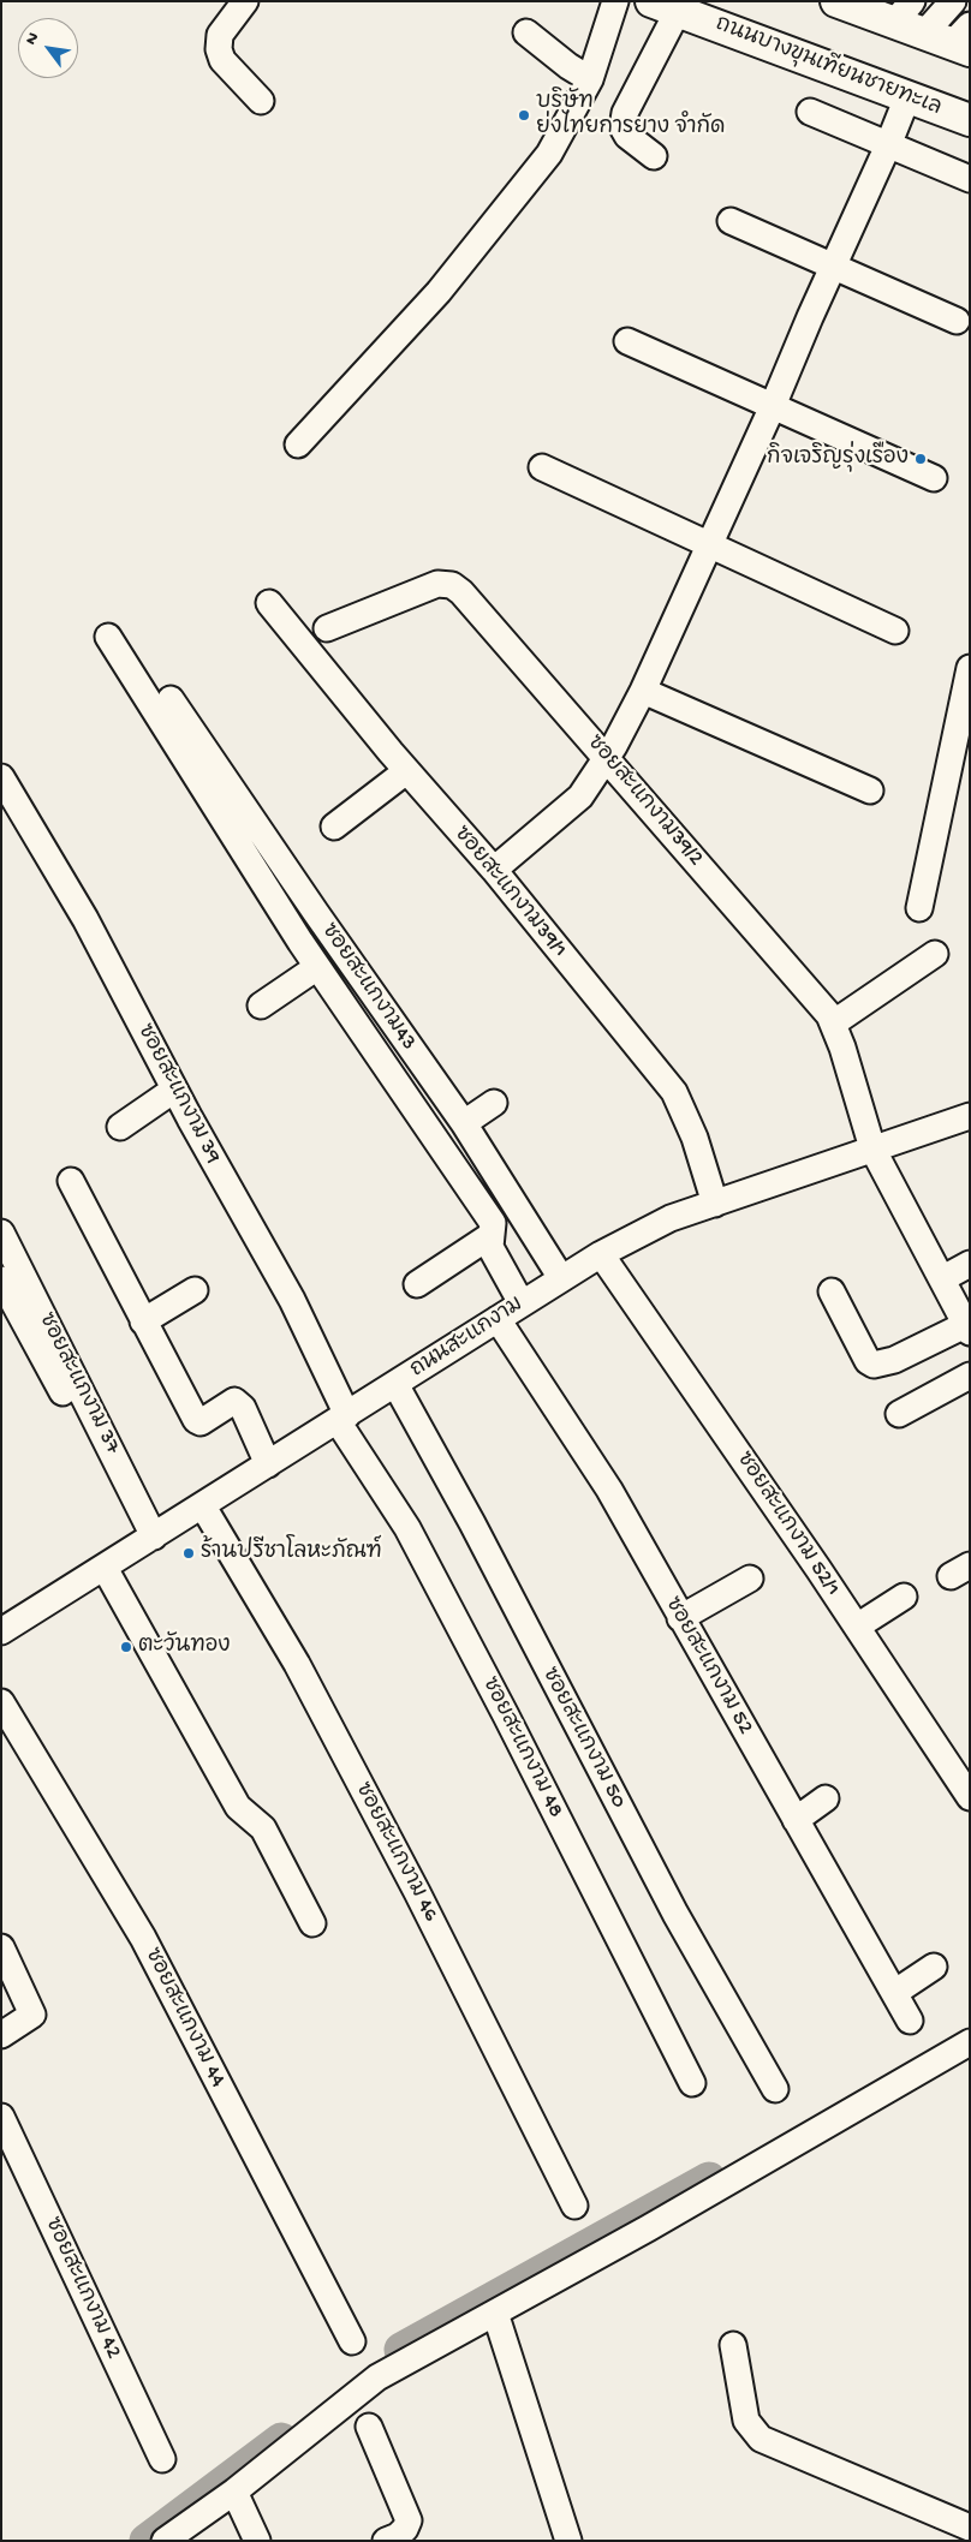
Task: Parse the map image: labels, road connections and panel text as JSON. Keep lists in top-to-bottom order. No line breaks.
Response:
{"streets":{"main road":["ถนนบางขุนเทียนชายทะเล"],"street":["ซอยสะแกงาม39/2","ซอยสะแกงาม39/1","ซอยสะแกงาม43","ซอยสะแกงาม 39","ถนนสะแกงาม","ซอยสะแกงาม 37","ซอยสะแกงาม 52/1","ซอยสะแกงาม 52","ซอยสะแกงาม 50","ซอยสะแกงาม 48","ซอยสะแกงาม 46","ซอยสะแกงาม 44","ซอยสะแกงาม 42"]},"crossings":[["ซอยสะแกงาม39/2","ถนนสะแกงาม"],["ซอยสะแกงาม39/1","ถนนสะแกงาม"],["ซอยสะแกงาม43","ถนนสะแกงาม"],["ซอยสะแกงาม 39","ถนนสะแกงาม"],["ซอยสะแกงาม 39","ซอยสะแกงาม 48"],["ถนนสะแกงาม","ซอยสะแกงาม 37"],["ถนนสะแกงาม","ซอยสะแกงาม 52/1"],["ถนนสะแกงาม","ซอยสะแกงาม 52"],["ถนนสะแกงาม","ซอยสะแกงาม 50"],["ถนนสะแกงาม","ซอยสะแกงาม 48"],["ถนนสะแกงาม","ซอยสะแกงาม 46"]],"places":["บริษัท ย่งไทยการยาง จำกัด","กิจเจริญรุ่งเรือง","ร้านปรีชาโลหะภัณฑ์","ตะวันทอง"],"north":"top left"}
